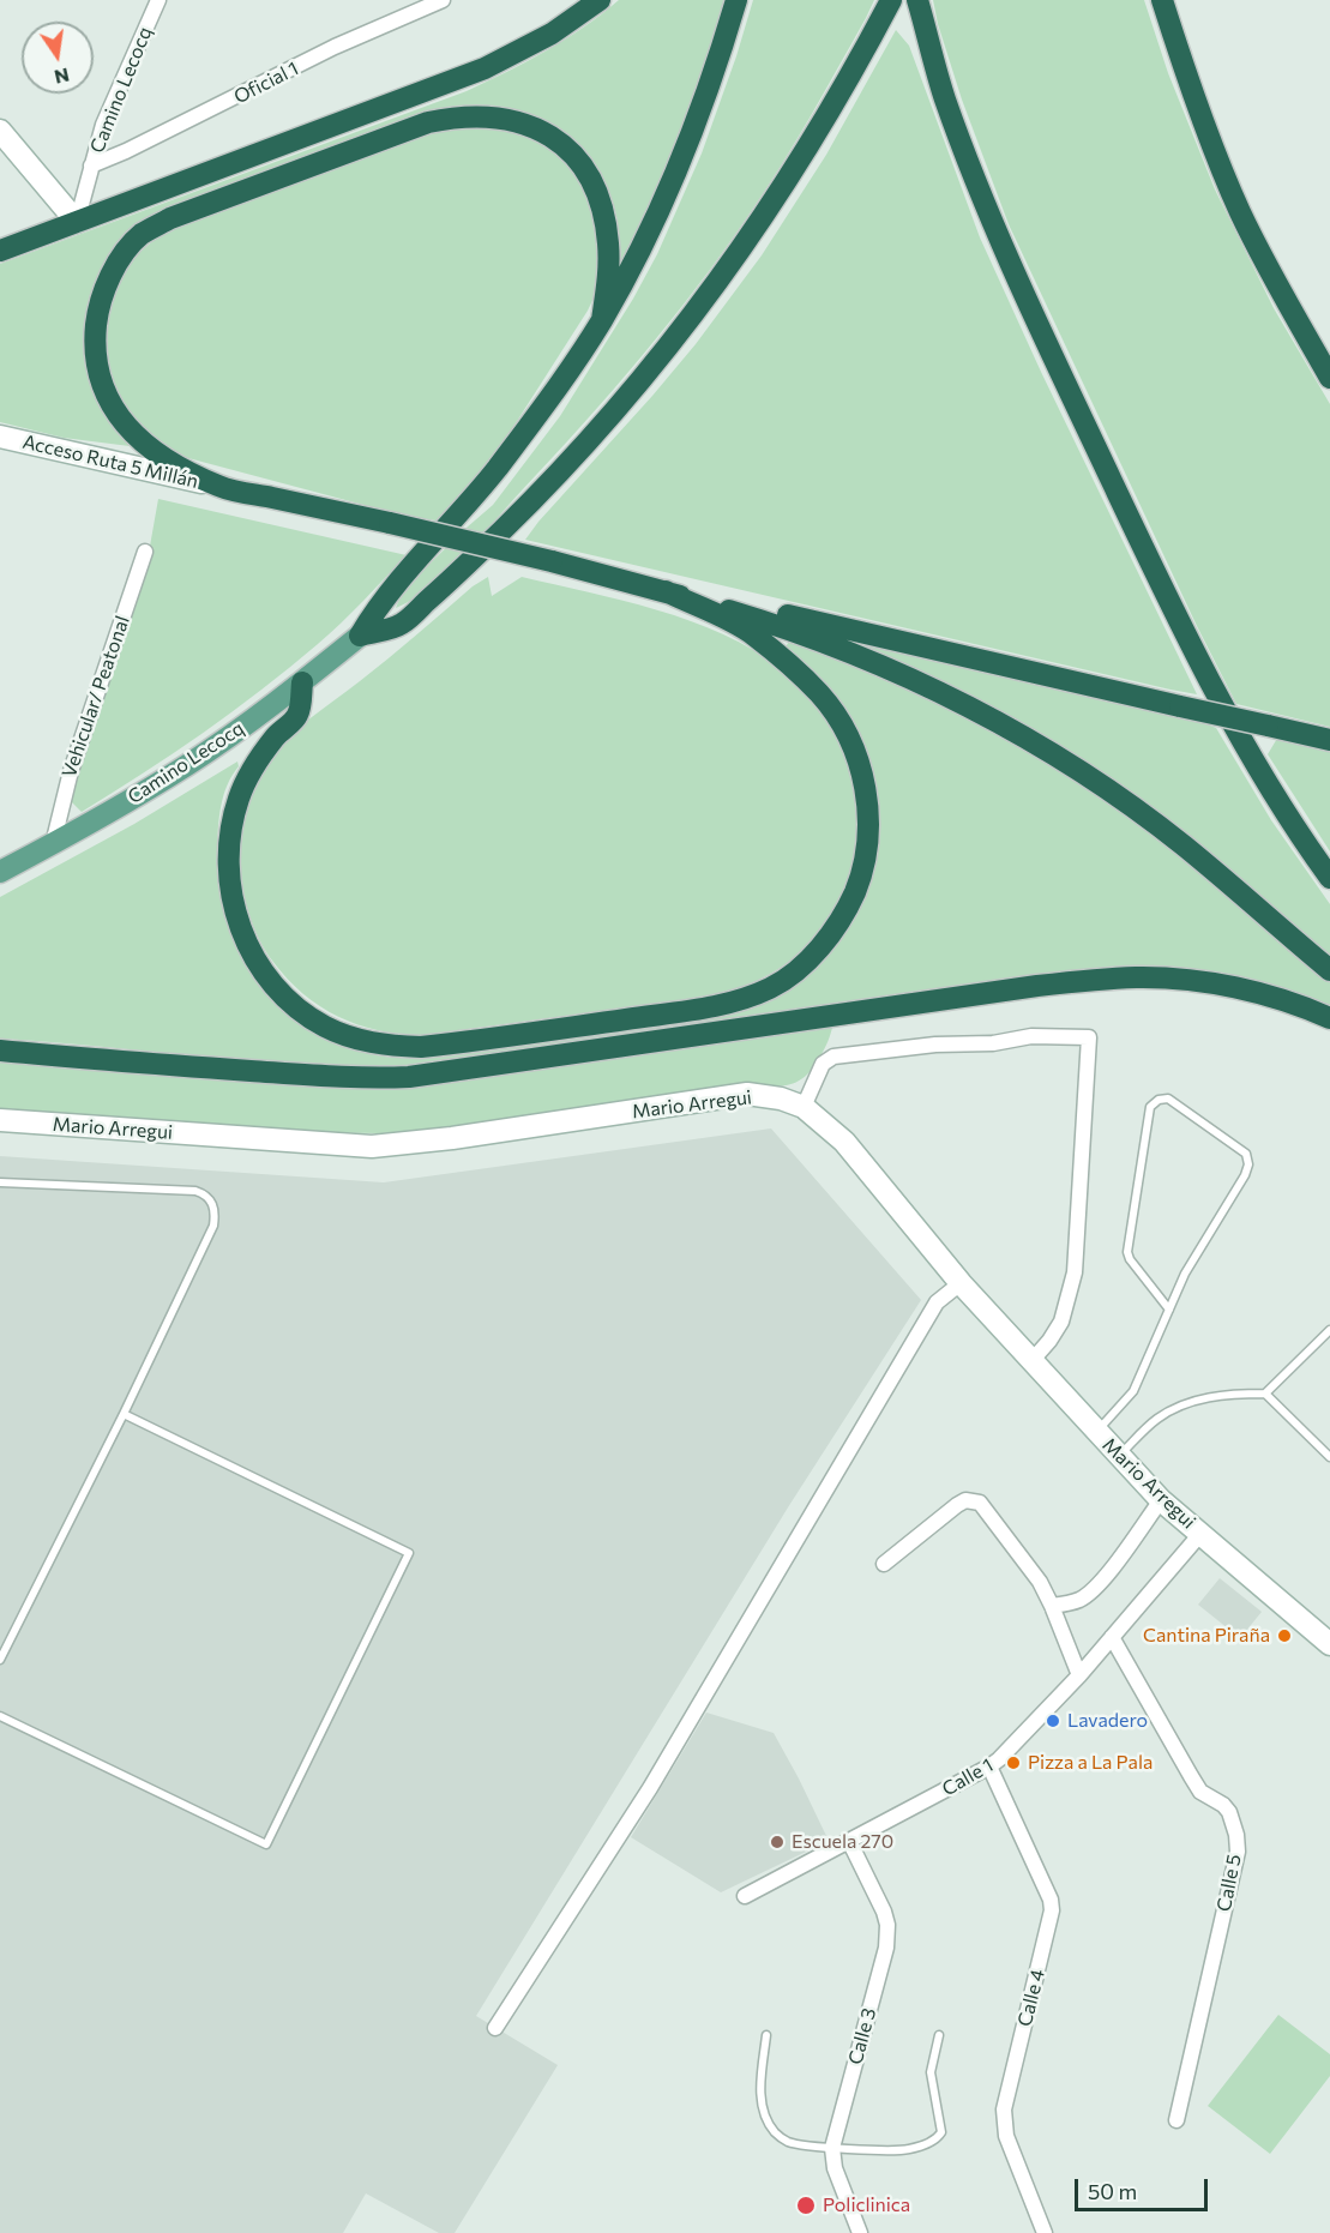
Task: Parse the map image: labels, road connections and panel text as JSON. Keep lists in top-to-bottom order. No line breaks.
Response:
{"streets":{"main road":["Camino Lecocq"],"street":["Oficial 1","Acceso Ruta 5 Millán","Vehicular/ Peatonal","Mario Arregui","Calle 1","Calle 5","Calle 4","Calle 3"]},"crossings":[["Oficial 1","Camino Lecocq"],["Camino Lecocq","Vehicular/ Peatonal"],["Mario Arregui","Calle 1"],["Calle 1","Calle 5"],["Calle 1","Calle 4"],["Calle 1","Calle 3"]],"places":["Cantina Piraña","Lavadero","Pizza a La Pala","Escuela 270","Policlinica"],"scale_bar":"50 m","north":"bottom"}
